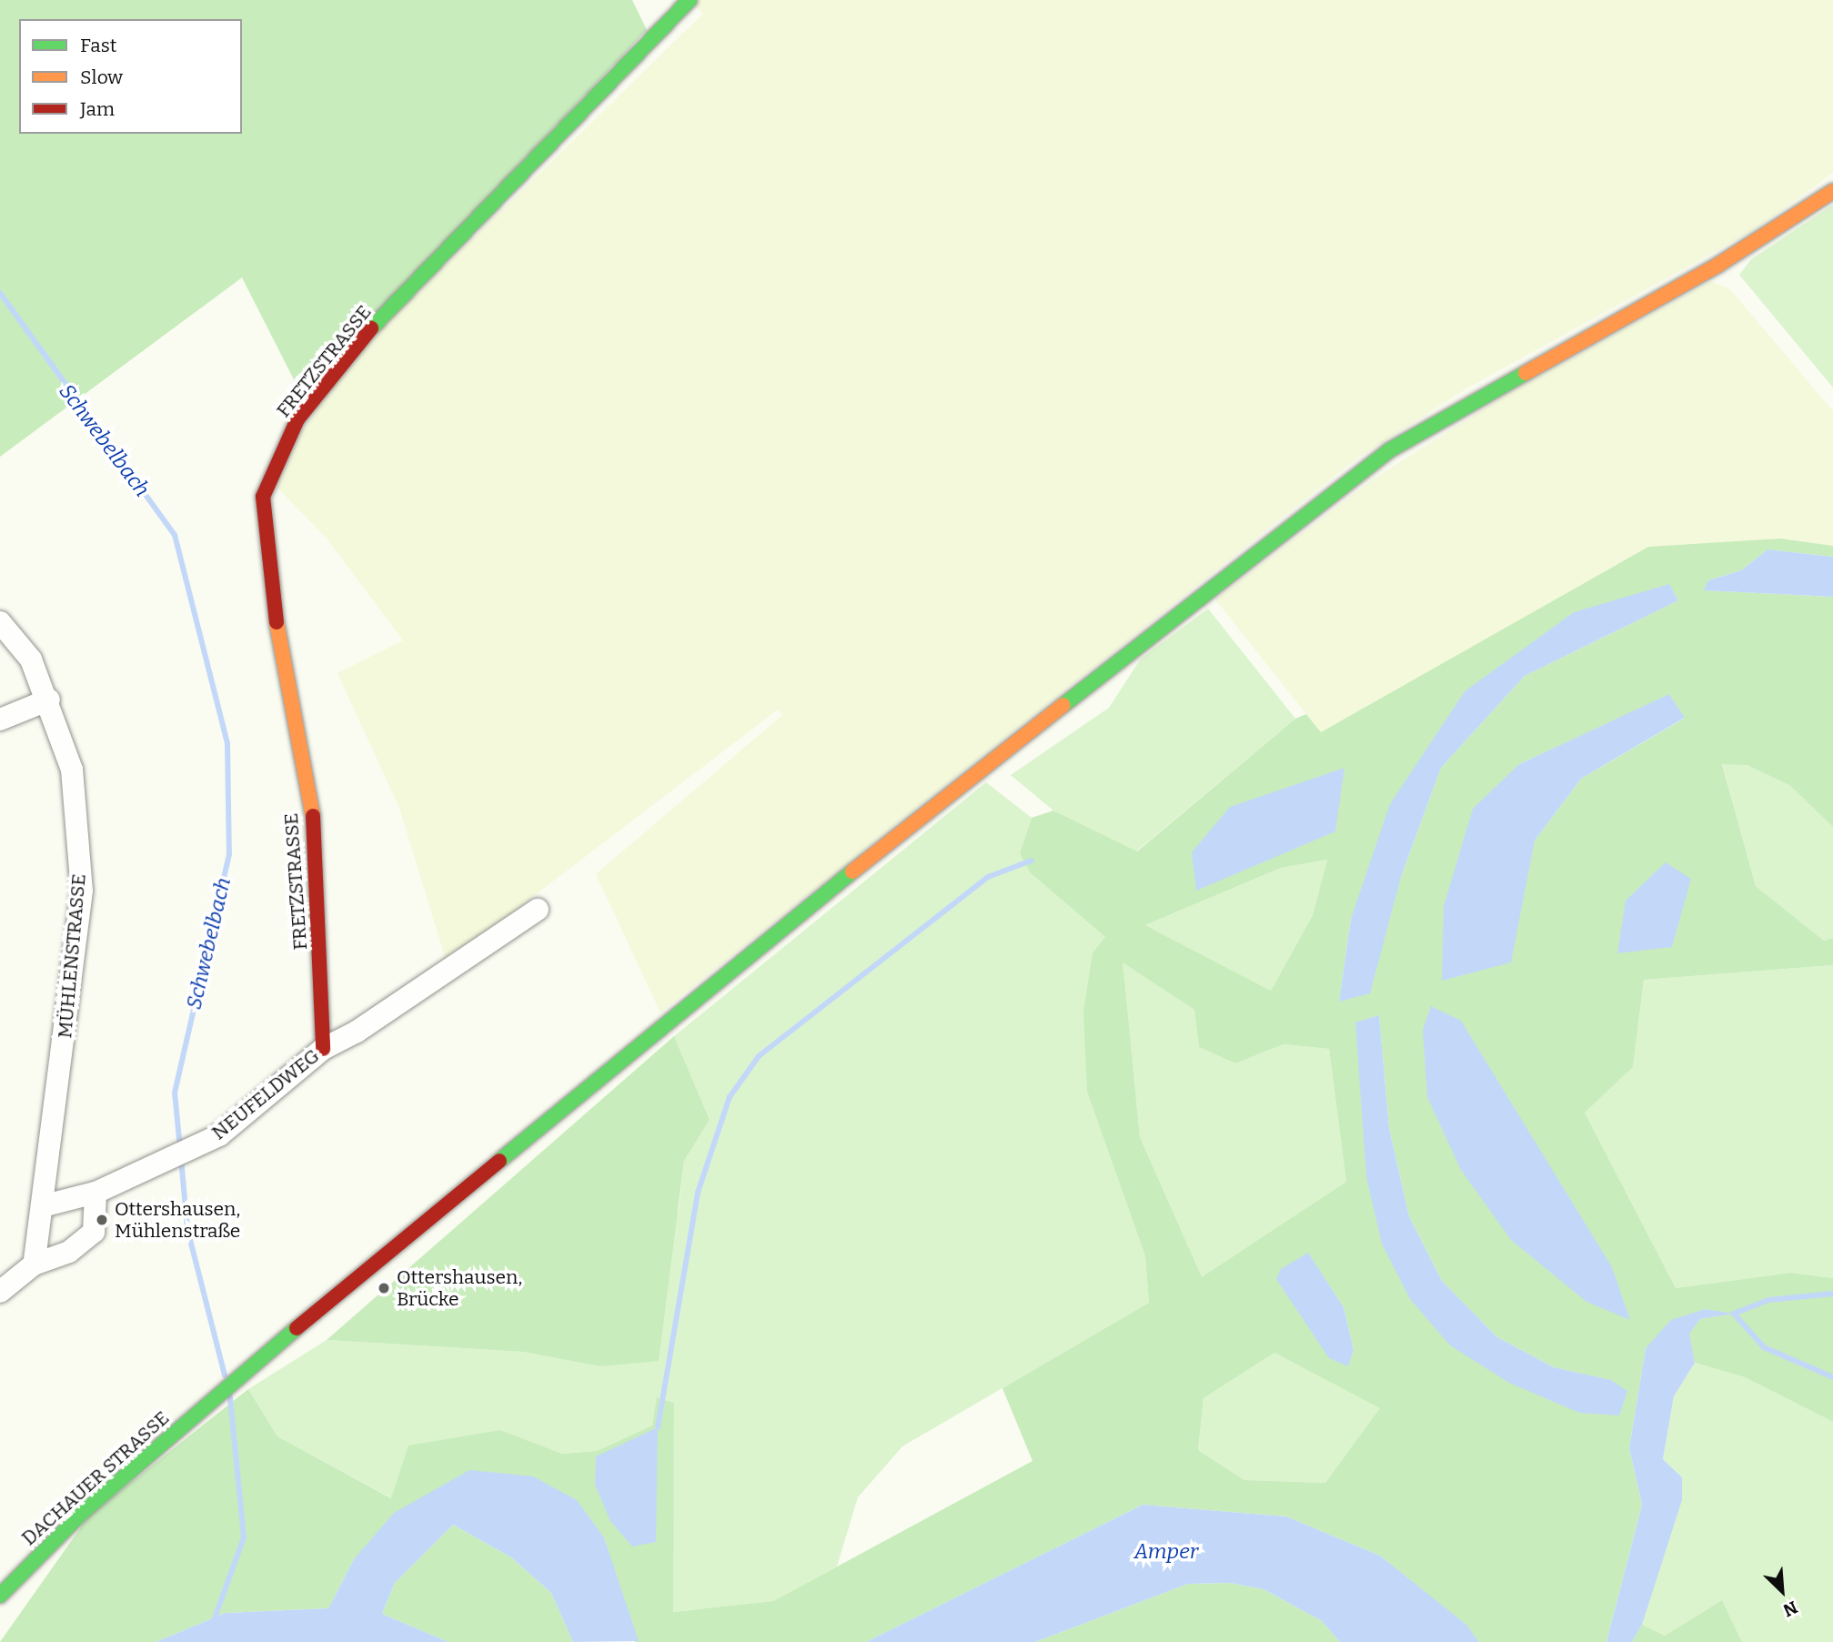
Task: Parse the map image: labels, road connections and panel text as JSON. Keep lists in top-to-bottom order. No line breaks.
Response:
{"streets":{"main road":["FRETZSTRASSE","DACHAUER STRASSE"],"street":["MÜHLENSTRASSE","NEUFELDWEG"]},"crossings":[["FRETZSTRASSE","NEUFELDWEG"],["MÜHLENSTRASSE","NEUFELDWEG"]],"water":["Schwebelbach","Amper"],"places":["Ottershausen, Mühlenstraße","Ottershausen, Brücke"],"legend":["Fast","Slow","Jam"],"north":"bottom right"}
